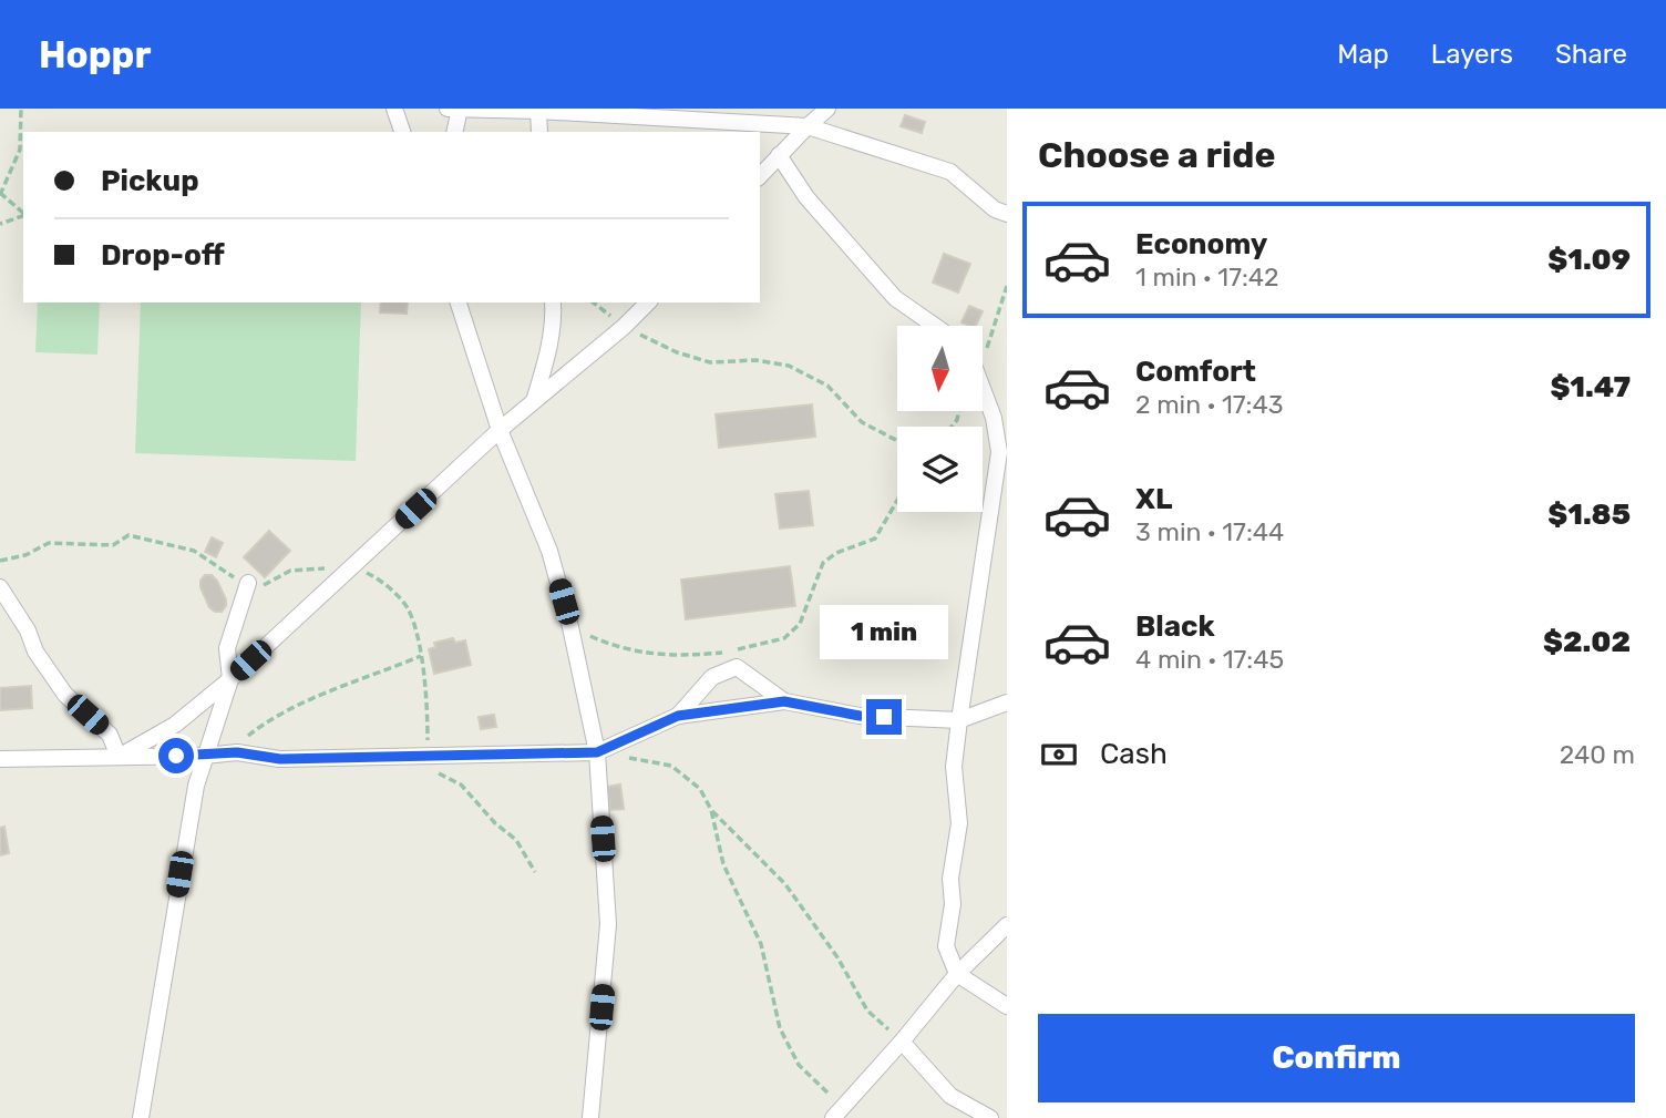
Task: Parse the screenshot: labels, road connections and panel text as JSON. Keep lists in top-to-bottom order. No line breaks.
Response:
{"north":"bottom","page":{"header":"Hoppr","nav":["Map","Layers","Share"],"heading":"Choose a ride","banner":["Pickup","Drop-off"],"list":[{"name":"Economy","note":"1 min · 17:42","value":"$1.09"},{"name":"Comfort","note":"2 min · 17:43","value":"$1.47"},{"name":"XL","note":"3 min · 17:44","value":"$1.85"},{"name":"Black","note":"4 min · 17:45","value":"$2.02"}],"bubble":"1 min","pay":["Cash","240 m"],"buttons":"Confirm"}}
